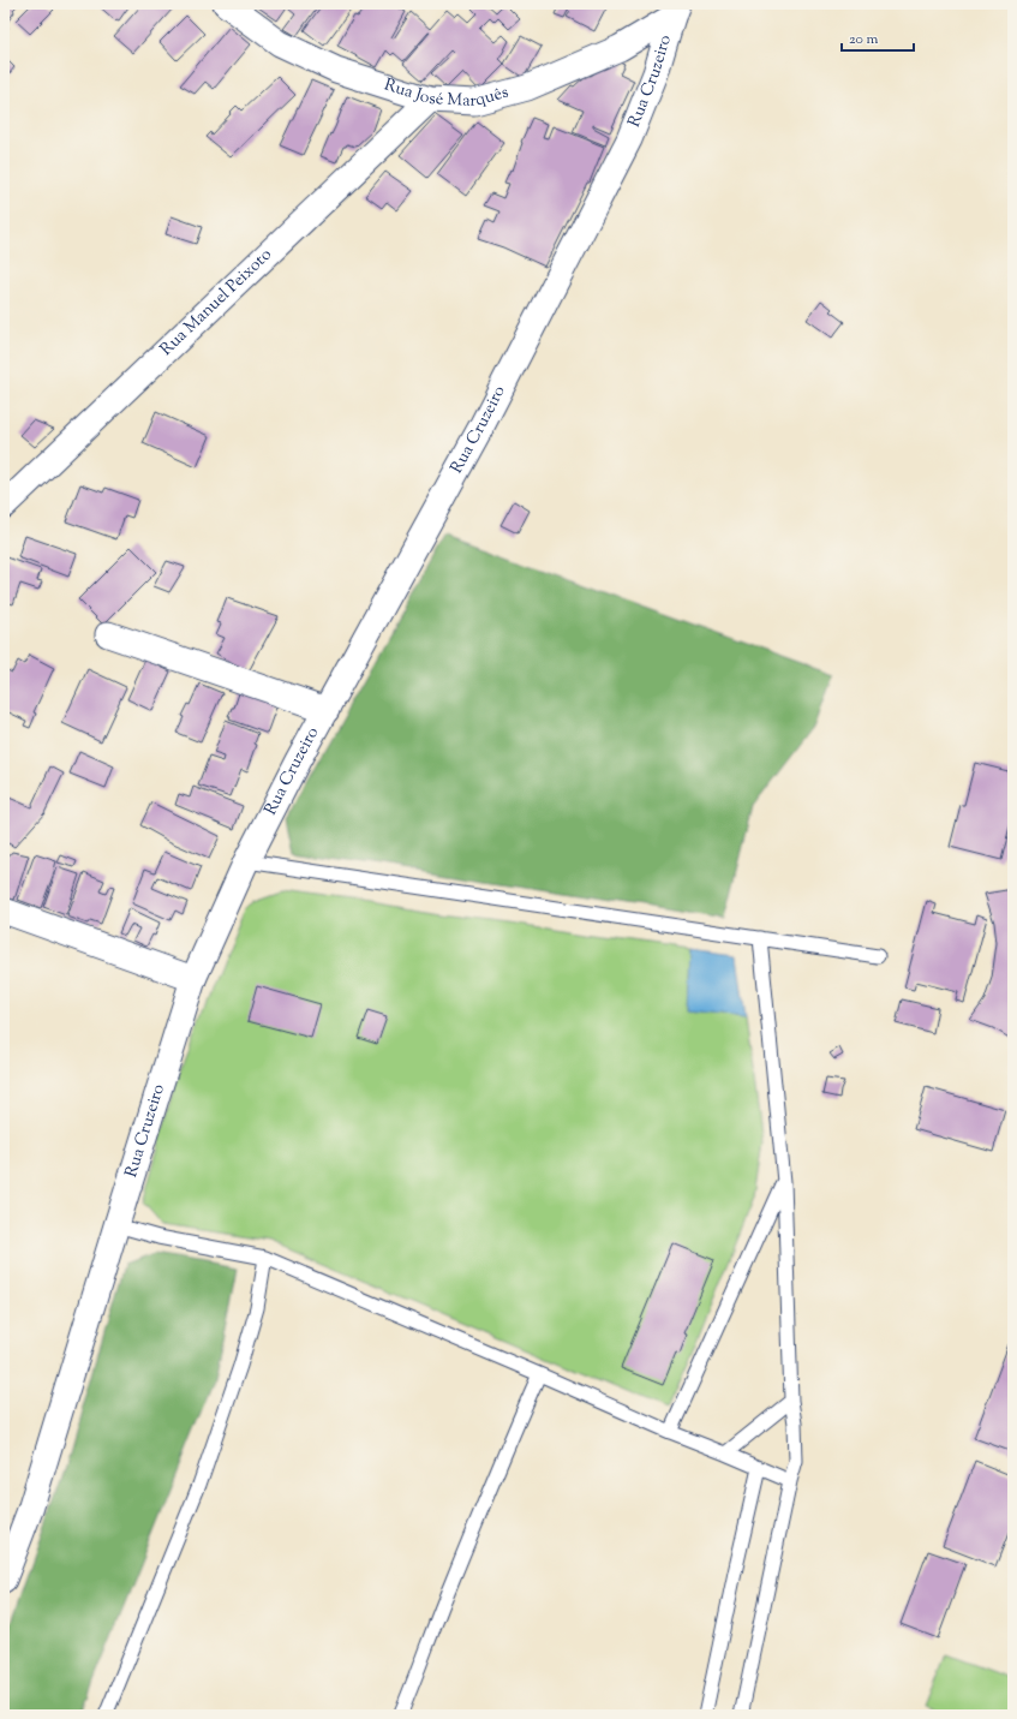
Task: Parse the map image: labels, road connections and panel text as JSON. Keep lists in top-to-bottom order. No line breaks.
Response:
{"streets":{"street":["Rua Cruzeiro","Rua José Marquês","Rua Manuel Peixoto"]},"crossings":[["Rua Cruzeiro","Rua José Marquês"],["Rua José Marquês","Rua Manuel Peixoto"]],"scale_bar":"20 m"}
